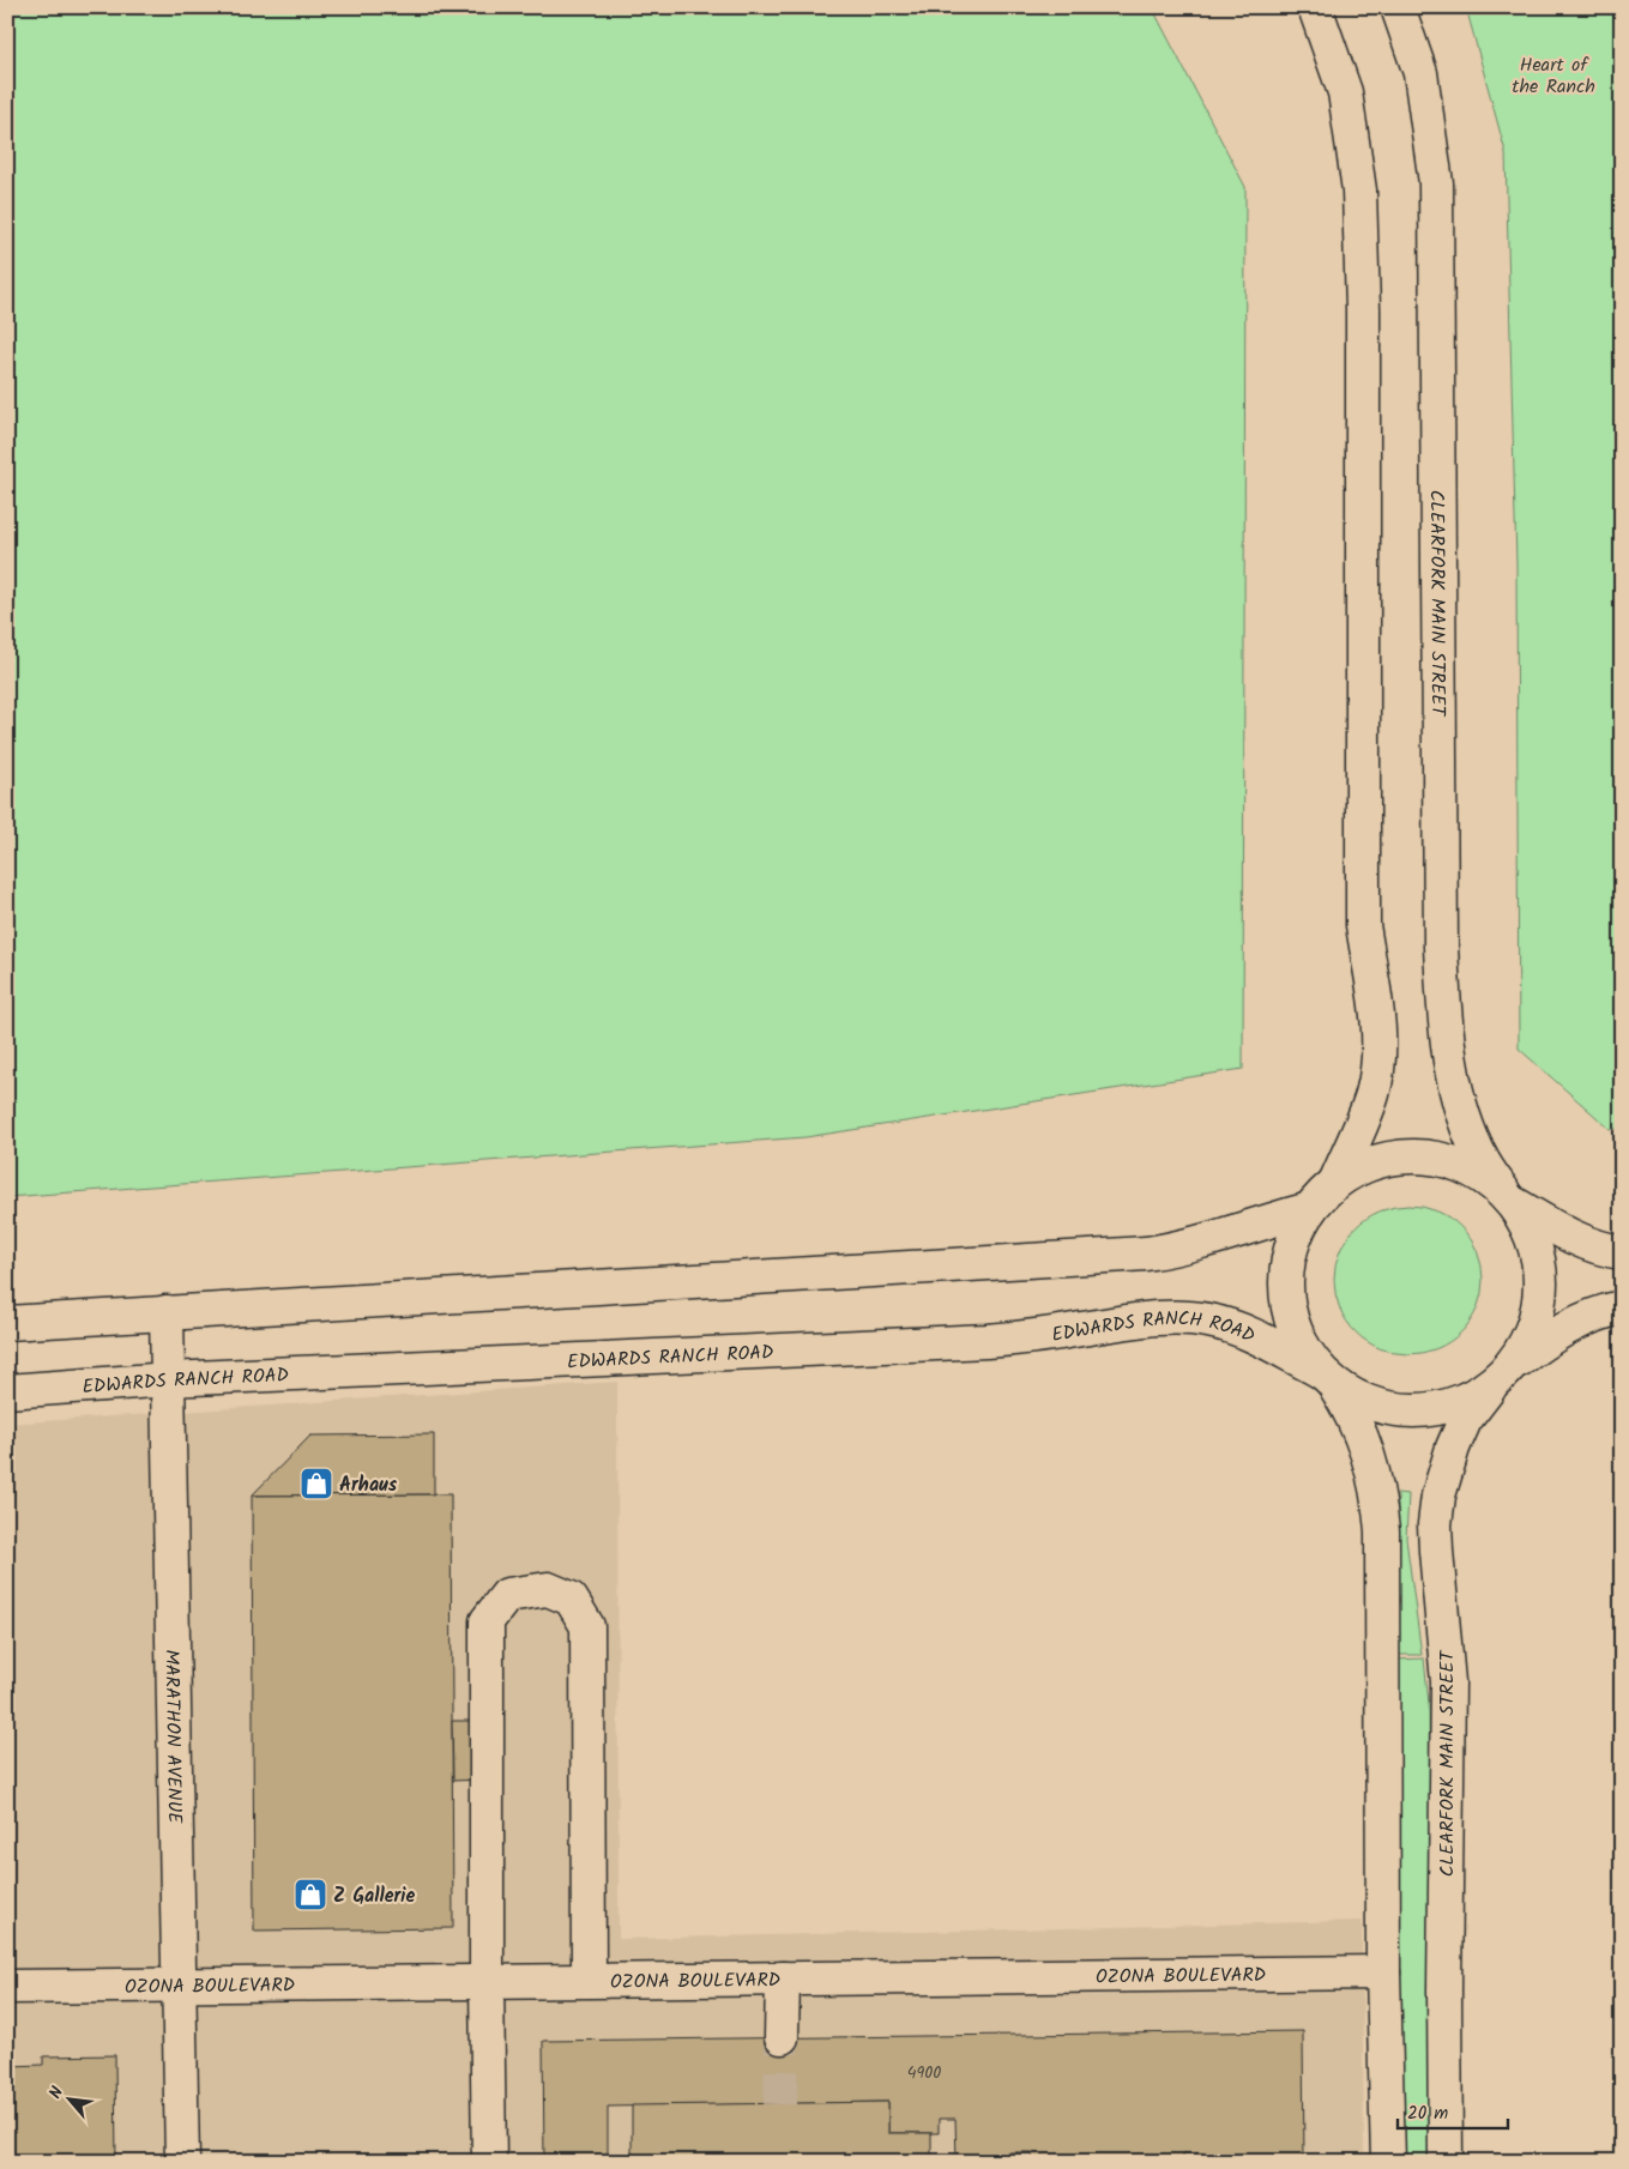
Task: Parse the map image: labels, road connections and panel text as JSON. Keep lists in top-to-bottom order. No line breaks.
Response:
{"streets":{"street":["CLEARFORK MAIN STREET","EDWARDS RANCH ROAD","MARATHON AVENUE","OZONA BOULEVARD"]},"crossings":[["CLEARFORK MAIN STREET","EDWARDS RANCH ROAD"],["EDWARDS RANCH ROAD","MARATHON AVENUE"],["MARATHON AVENUE","OZONA BOULEVARD"]],"parks":["Heart of the Ranch"],"places":{"shop":["Arhaus","Z Gallerie"]},"house_numbers":["4900"],"scale_bar":"20 m","north":"top left"}
